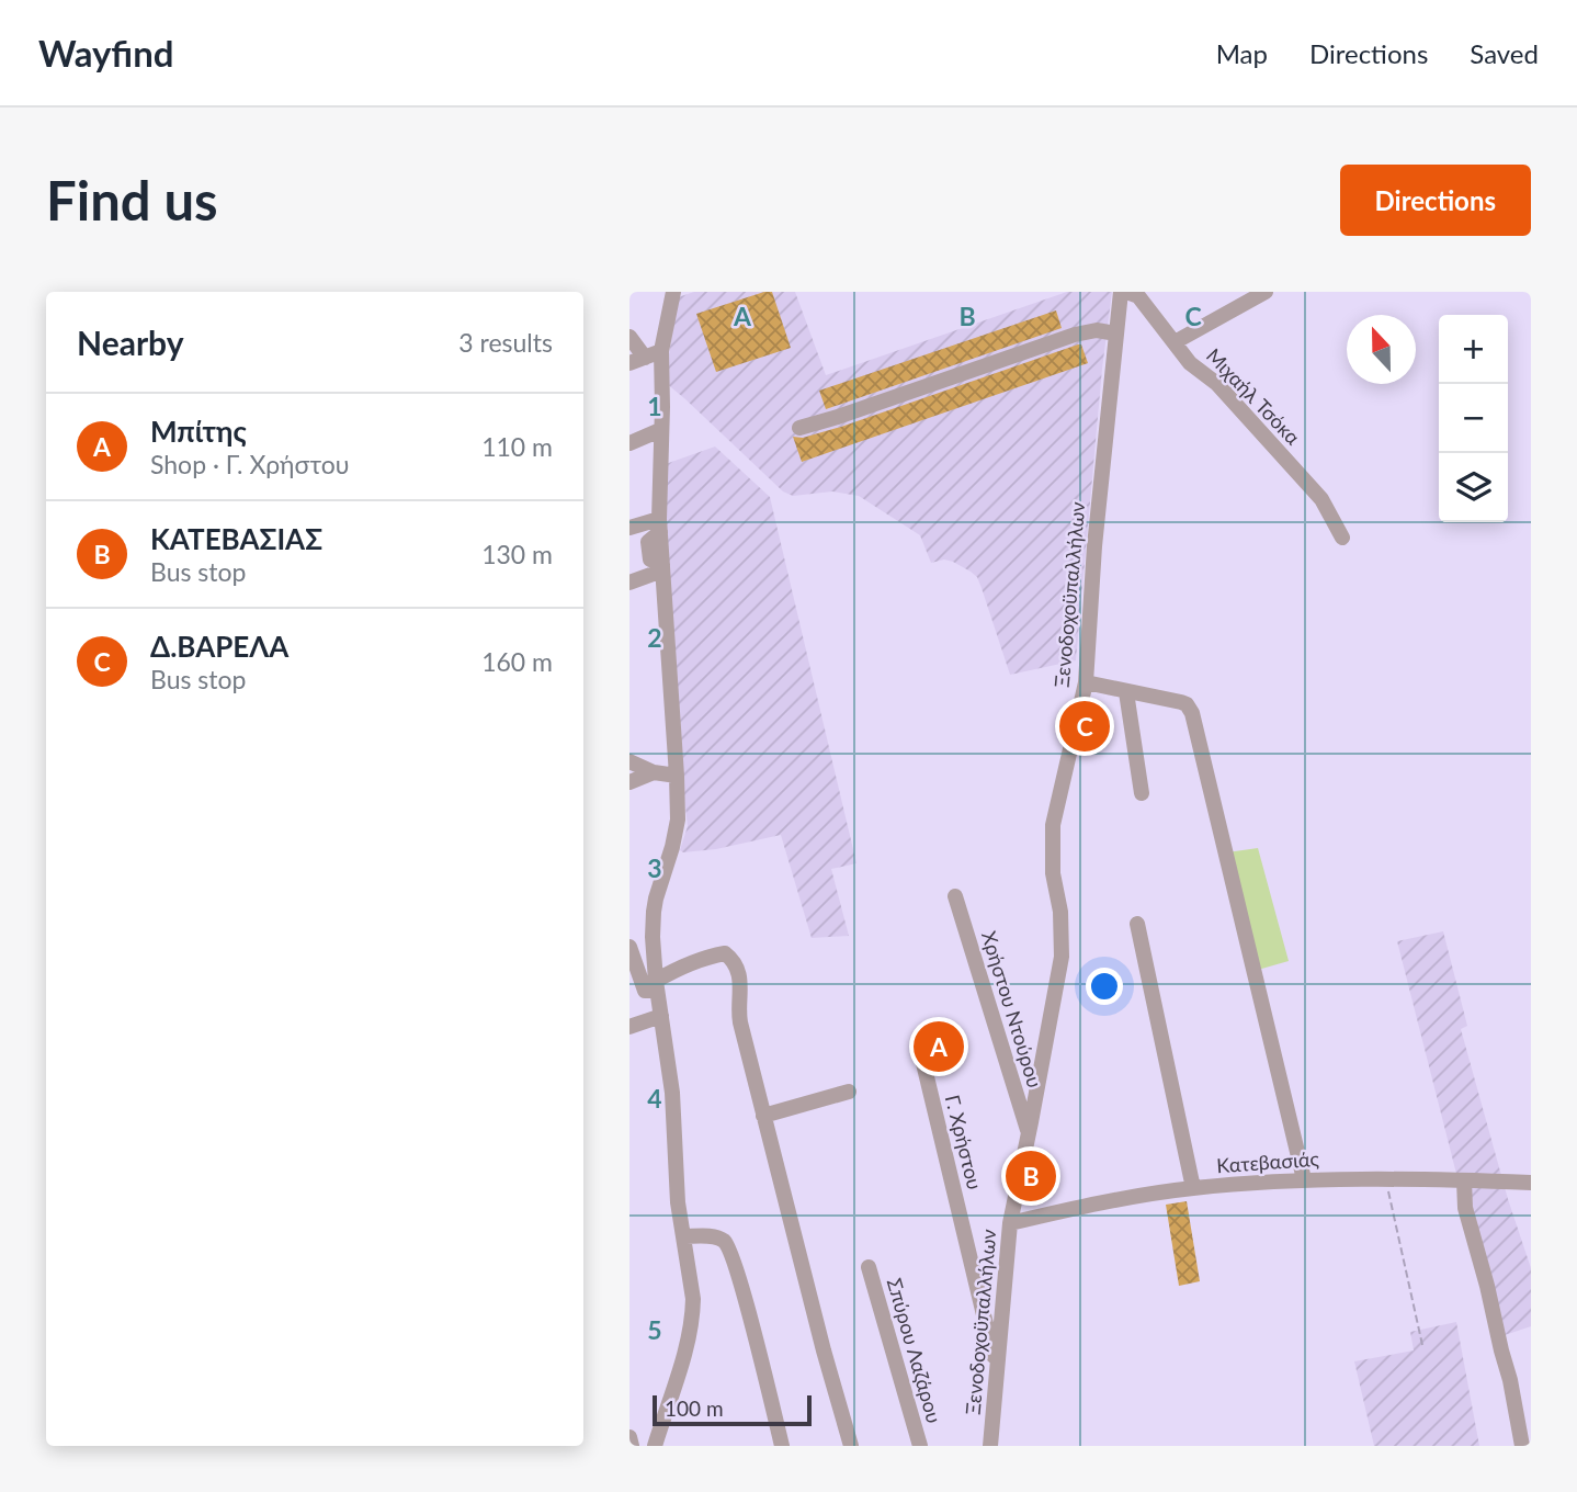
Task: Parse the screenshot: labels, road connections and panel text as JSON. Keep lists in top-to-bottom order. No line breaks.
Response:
{"streets":{"street":["Μιχαήλ Τσόκα","Ξενοδοχοϋπαλλήλων","Χρήστου Ντούρου","Γ. Χρήστου","Κατεβασιάς","Σπύρου Λαζάρου"]},"crossings":[["Ξενοδοχοϋπαλλήλων","Χρήστου Ντούρου"],["Ξενοδοχοϋπαλλήλων","Γ. Χρήστου"],["Ξενοδοχοϋπαλλήλων","Κατεβασιάς"]],"scale_bar":"100 m","north":"top","page":{"header":"Wayfind","nav":["Map","Directions","Saved"],"buttons":"Directions","title":"Find us","heading":["Nearby","3 results"],"map_buttons":["+","−"],"list":[{"mark":"A","name":"Μπίτης","note":"Shop · Γ. Χρήστου","value":"110 m"},{"mark":"B","name":"ΚΑΤΕΒΑΣΙΑΣ","note":"Bus stop","value":"130 m"},{"mark":"C","name":"Δ.ΒΑΡΕΛΑ","note":"Bus stop","value":"160 m"}],"pins":["C","A","B"],"scale":"100 m"},"grid":{"columns":["A","B","C"],"rows":["1","2","3","4","5"]}}
